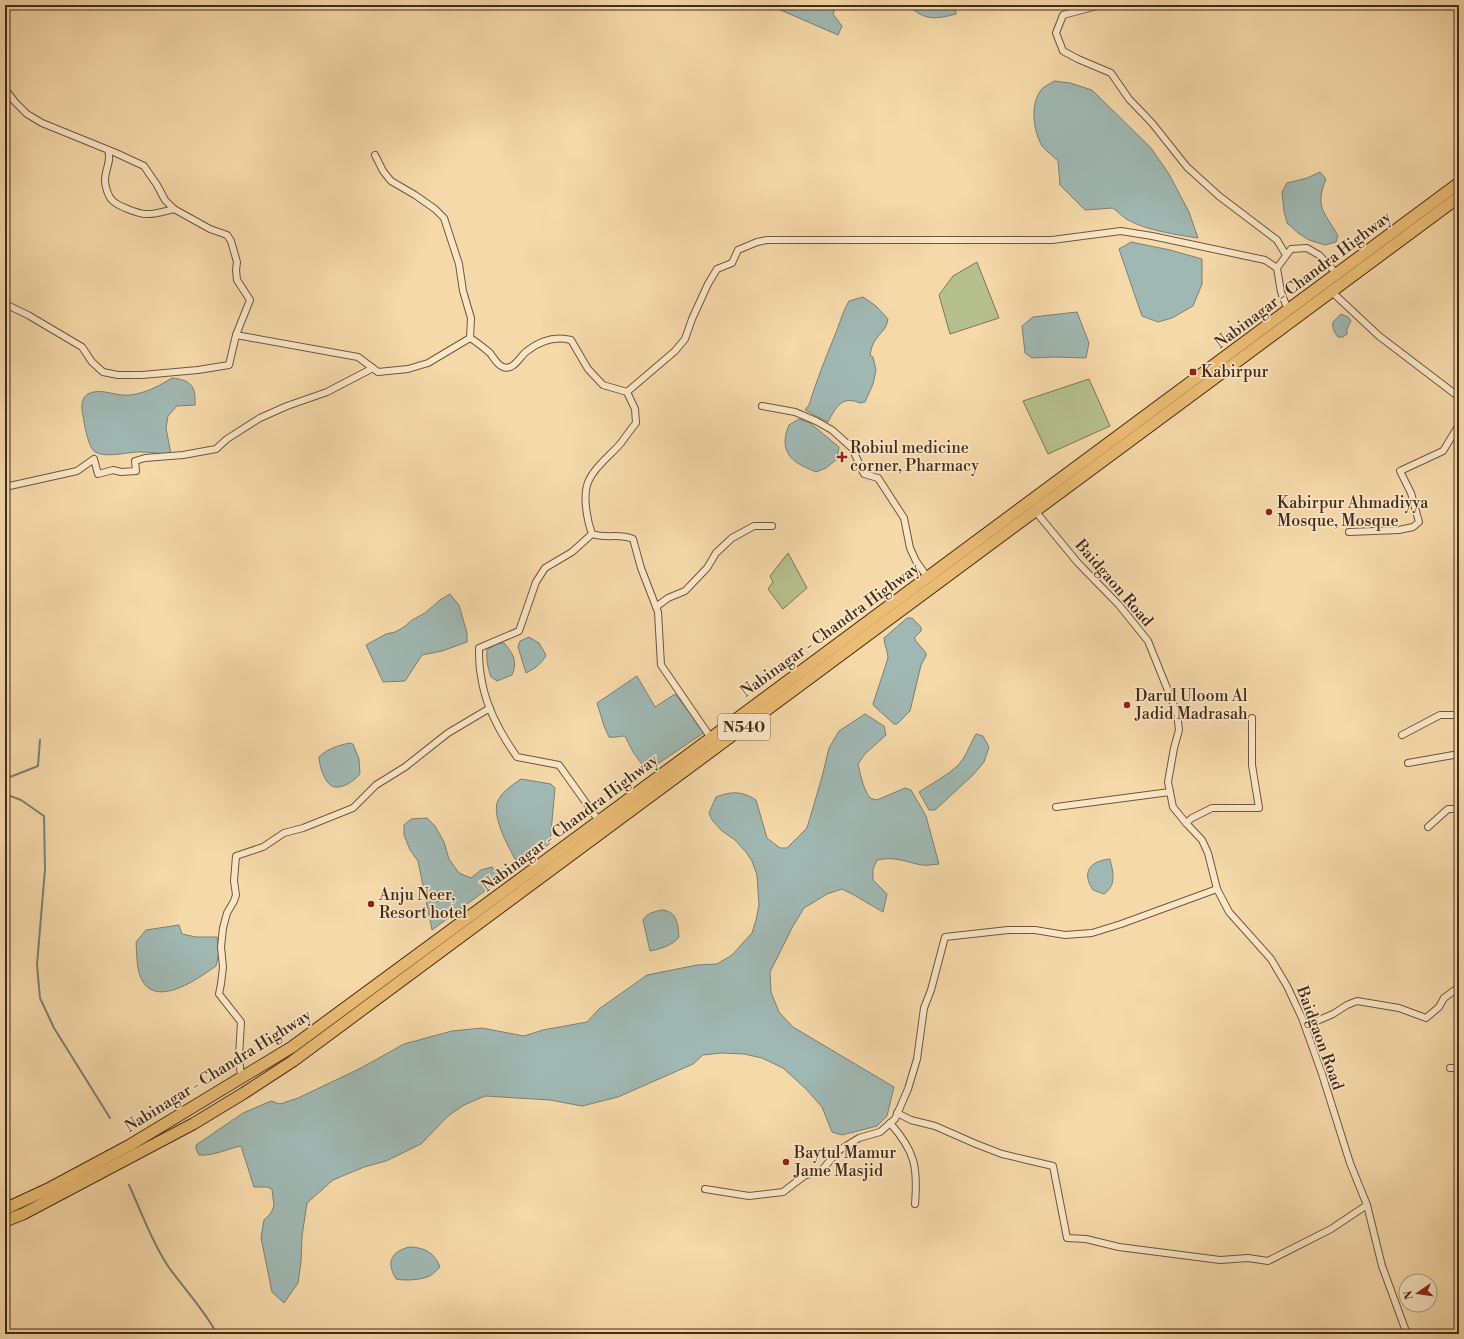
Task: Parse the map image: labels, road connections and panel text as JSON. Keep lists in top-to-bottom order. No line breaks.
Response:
{"streets":{"highway":["Nabinagar - Chandra Highway","N540"],"street":["Baidgaon Road"]},"crossings":[["Nabinagar - Chandra Highway","Baidgaon Road"]],"places":{"transit":["Kabirpur"],"health":["Robiul medicine corner, Pharmacy"],"other":["Kabirpur Ahmadiyya Mosque, Mosque","Darul Uloom Al Jadid Madrasah","Anju Neer, Resort hotel","Baytul Mamur Jame Masjid"]},"north":"left"}
